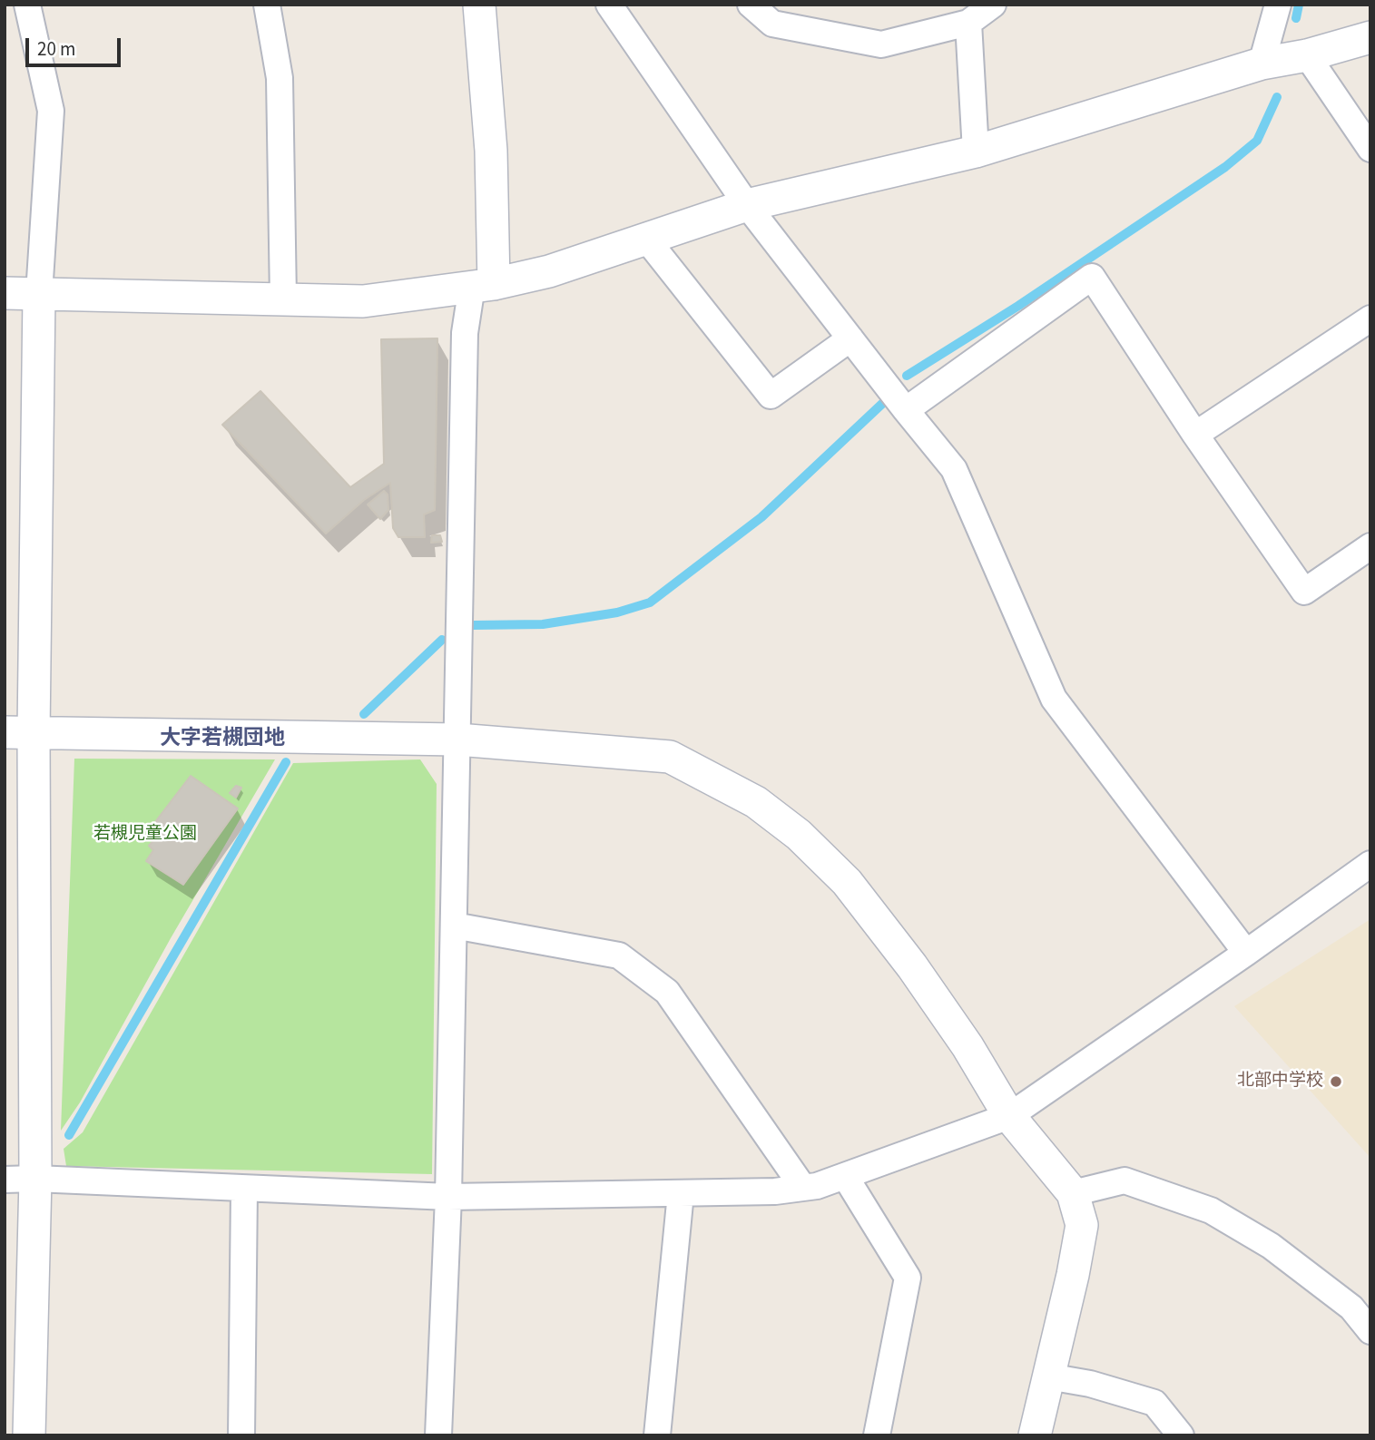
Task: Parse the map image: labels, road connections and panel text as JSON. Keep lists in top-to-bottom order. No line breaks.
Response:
{"districts":["大字若槻団地"],"parks":["若槻児童公園"],"places":["北部中学校"],"scale_bar":"20 m"}
